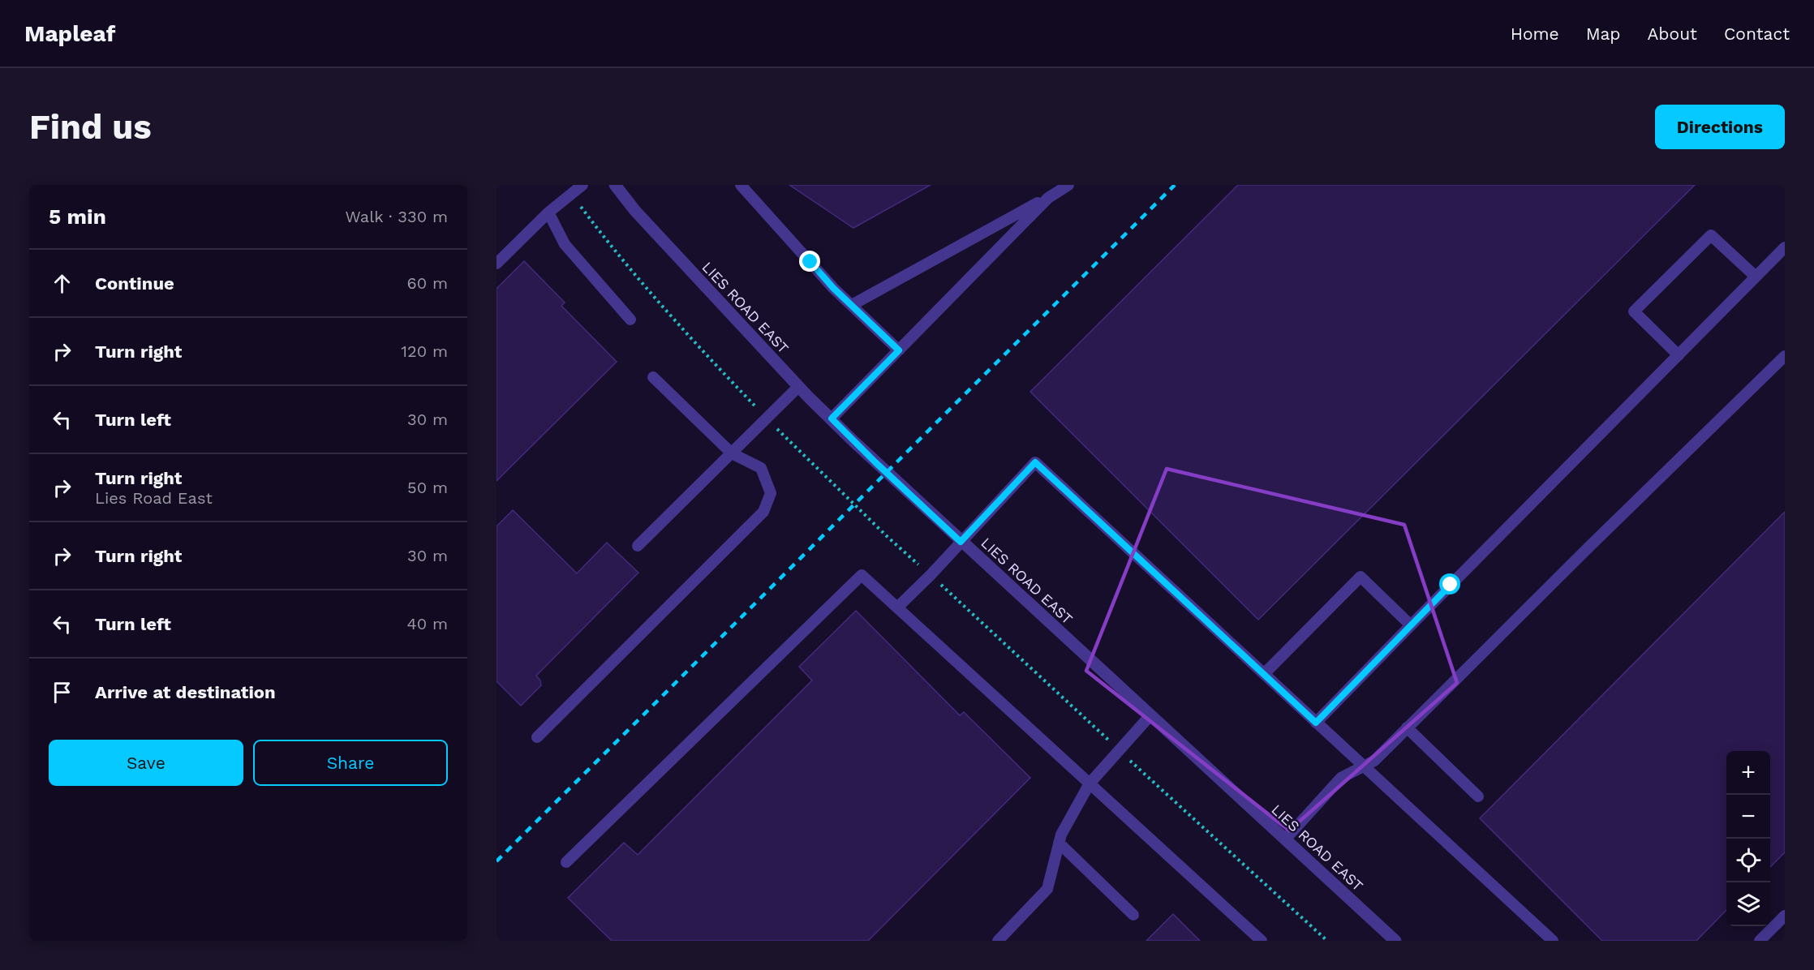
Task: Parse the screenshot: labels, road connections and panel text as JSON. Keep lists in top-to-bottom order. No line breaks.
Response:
{"streets":{"street":["LIES ROAD EAST"]},"page":{"header":"Mapleaf","nav":["Home","Map","About","Contact"],"buttons":["Directions",["Save","Share"]],"title":"Find us","heading":["5 min","Walk · 330 m"],"list":[["Continue","60 m"],["Turn right","120 m"],["Turn left","30 m"],["Turn right","Lies Road East","50 m"],["Turn right","30 m"],["Turn left","40 m"],"Arrive at destination"],"map_buttons":["+","−"]}}
